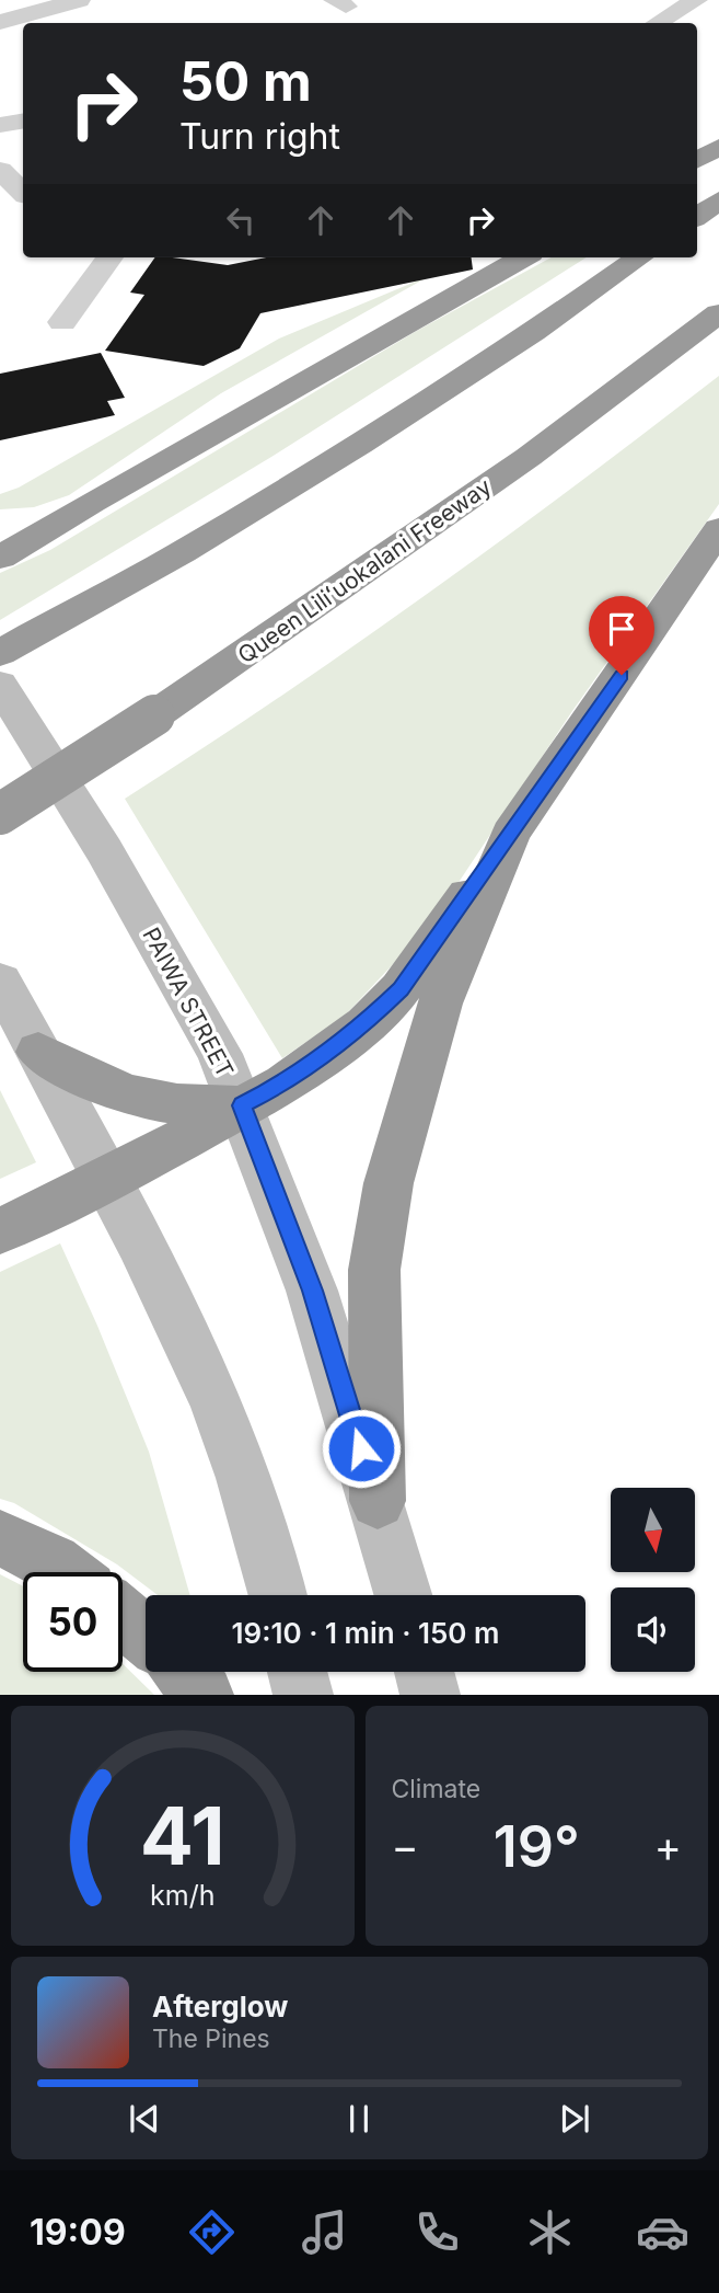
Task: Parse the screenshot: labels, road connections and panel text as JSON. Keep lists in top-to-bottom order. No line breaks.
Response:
{"streets":{"highway":["Queen Liliʻuokalani Freeway"],"main road":["PAIWA STREET"]},"north":"bottom","page":{"turn":["50 m","Turn right"],"limit":"50","trip":"19:10 · 1 min · 150 m","tile":"Climate","heat":["−","19°","+"],"song":["Afterglow","The Pines"],"tabs":"19:09","gauge":["41","km/h"]}}
